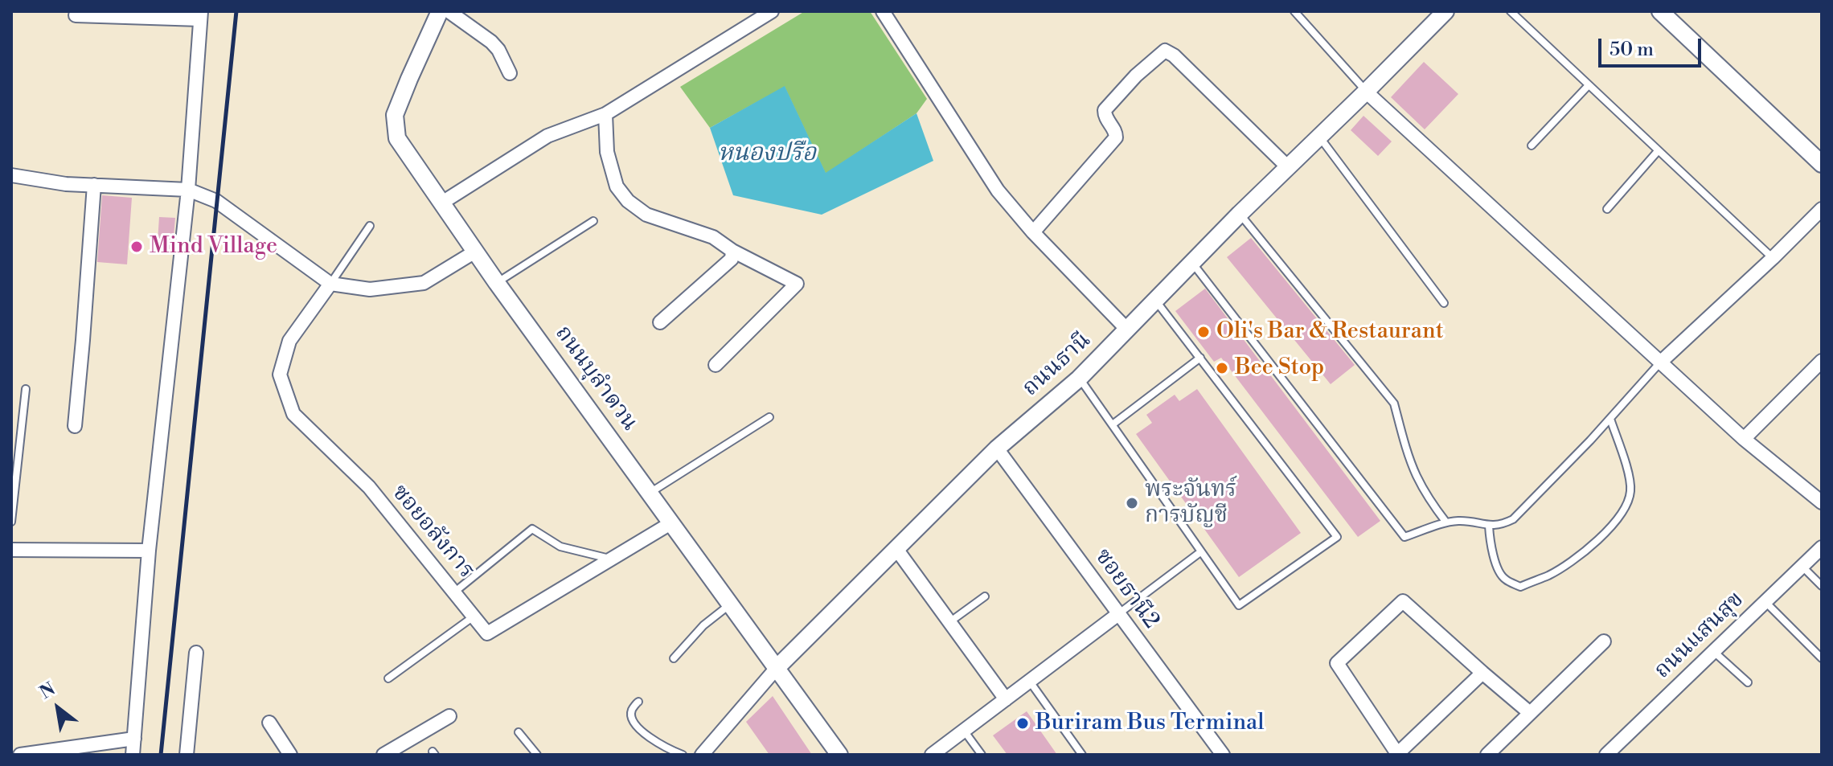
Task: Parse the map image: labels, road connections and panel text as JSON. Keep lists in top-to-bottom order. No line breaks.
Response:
{"streets":{"street":["ถนนธานี","ถนนบุลำดวน","ซอยอลังการ","ซอยธานี2","ถนนแสนสุข"]},"crossings":[["ถนนธานี","ถนนบุลำดวน"],["ถนนธานี","ซอยธานี2"],["ถนนบุลำดวน","ซอยอลังการ"]],"water":["หนองปรือ"],"places":["Mind Village","Oli's Bar & Restaurant","Bee Stop","พระจันทร์ การบัญชี","Buriram Bus Terminal"],"scale_bar":"50 m","north":"top left"}
